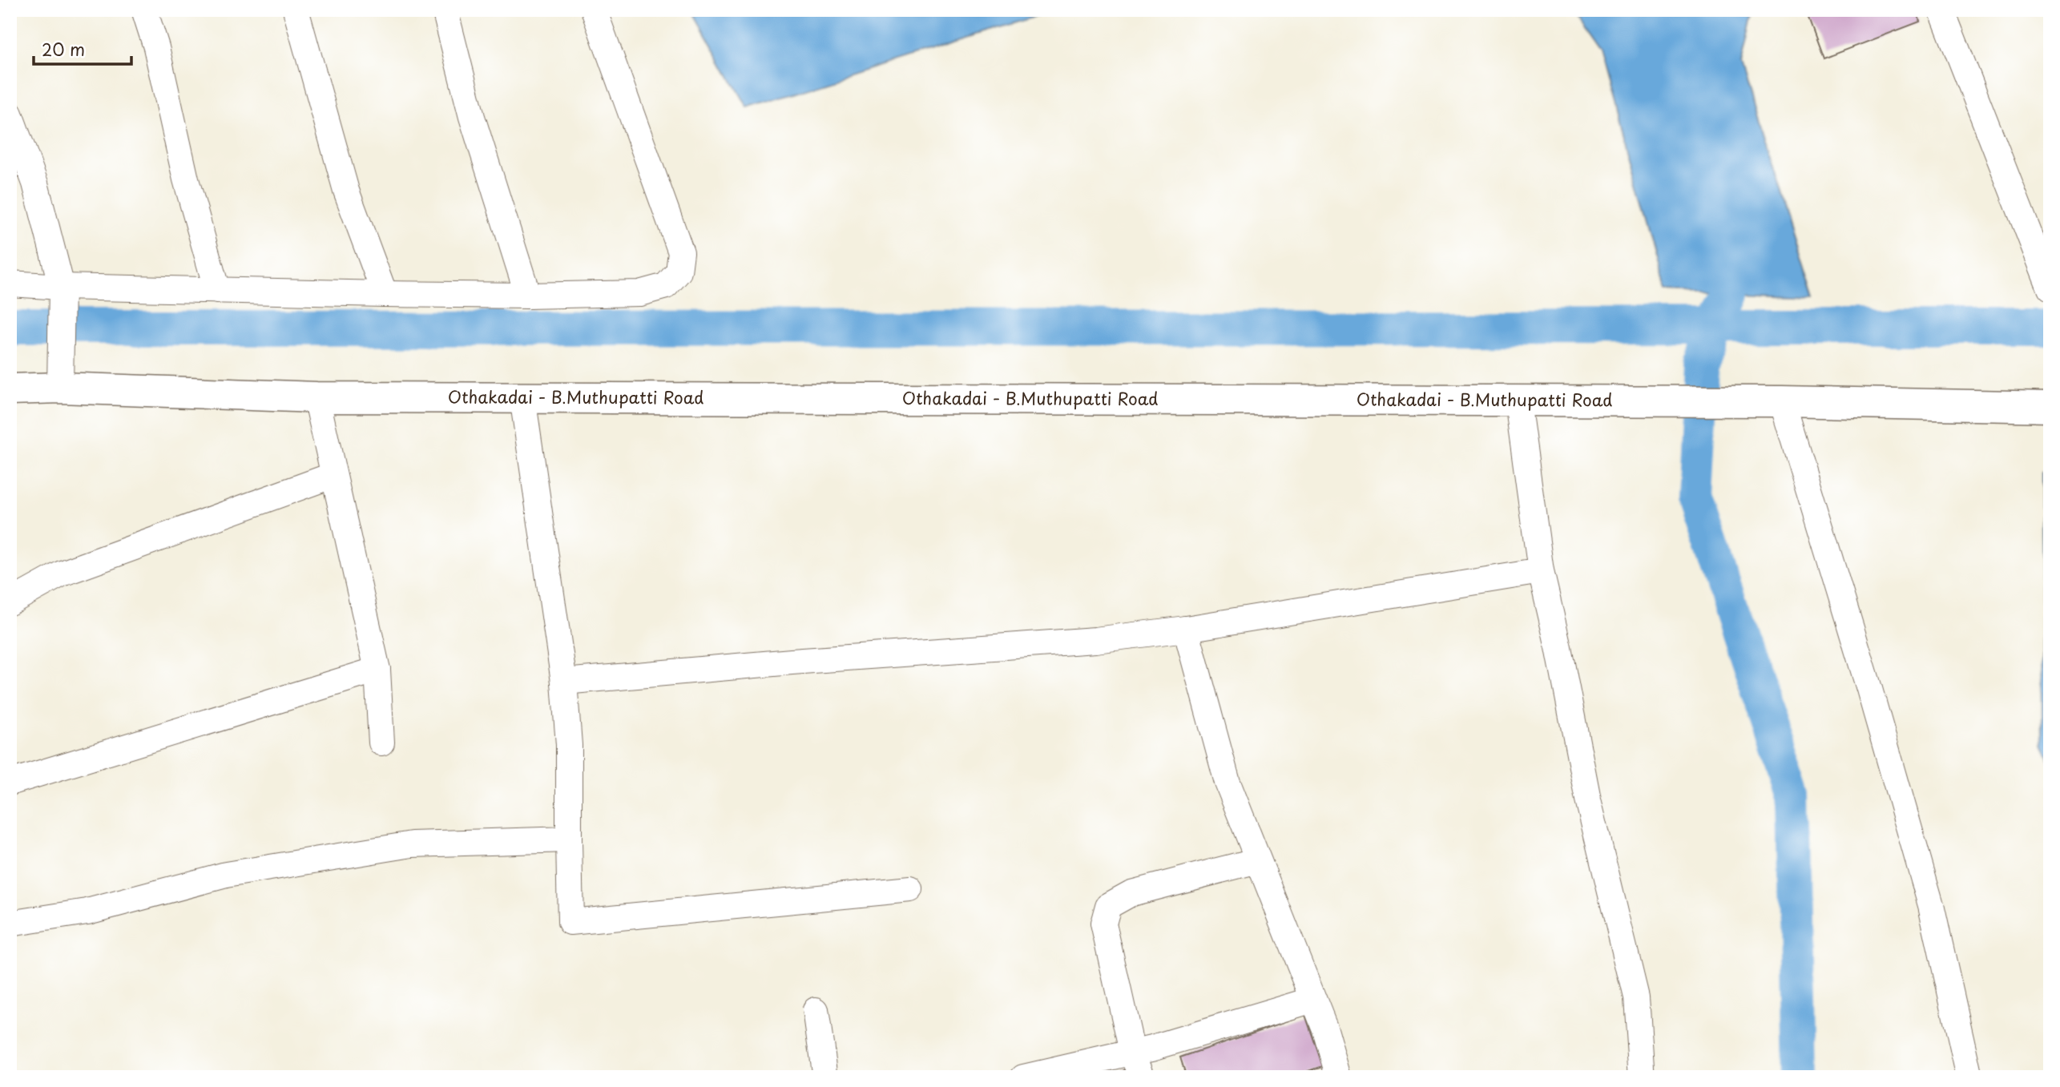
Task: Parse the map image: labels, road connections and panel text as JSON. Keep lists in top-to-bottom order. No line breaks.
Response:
{"streets":{"main road":["Othakadai - B.Muthupatti Road"]},"scale_bar":"20 m"}
